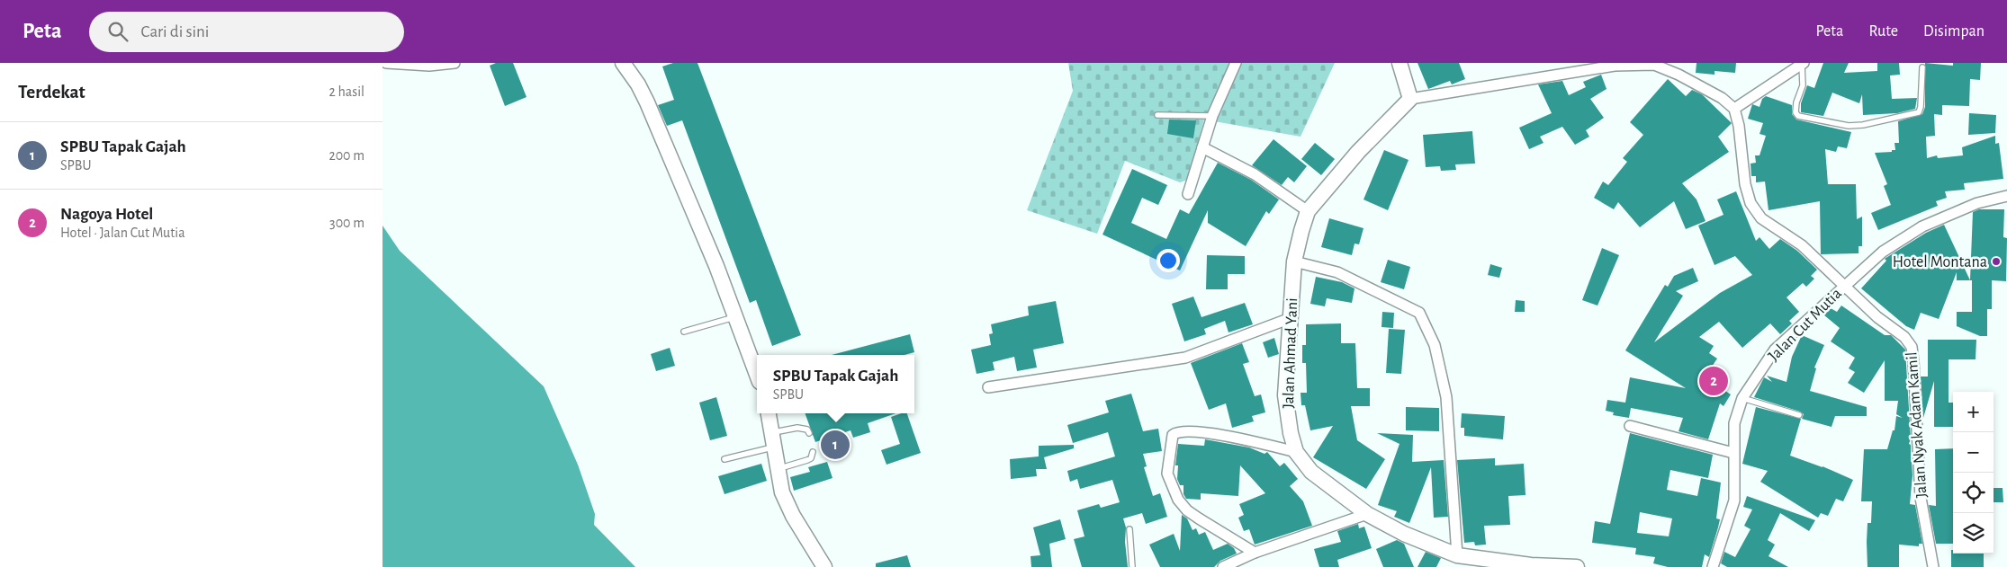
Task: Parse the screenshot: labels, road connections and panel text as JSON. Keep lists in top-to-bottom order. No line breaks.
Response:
{"streets":{"street":["Jalan Cut Mutia","Jalan Ahmad Yani","Jalan Nyak Adam Kamil"]},"crossings":[["Jalan Cut Mutia","Jalan Nyak Adam Kamil"]],"places":["Hotel Montana"],"page":{"header":"Peta","search":"Cari di sini","nav":["Peta","Rute","Disimpan"],"heading":["Terdekat","2 hasil"],"list":[{"mark":"1","name":"SPBU Tapak Gajah","note":"SPBU","value":"200 m"},{"mark":"2","name":"Nagoya Hotel","note":"Hotel · Jalan Cut Mutia","value":"300 m"}],"popup":["SPBU Tapak Gajah","SPBU"],"pins":["2","1"],"map_buttons":["+","−"]}}
